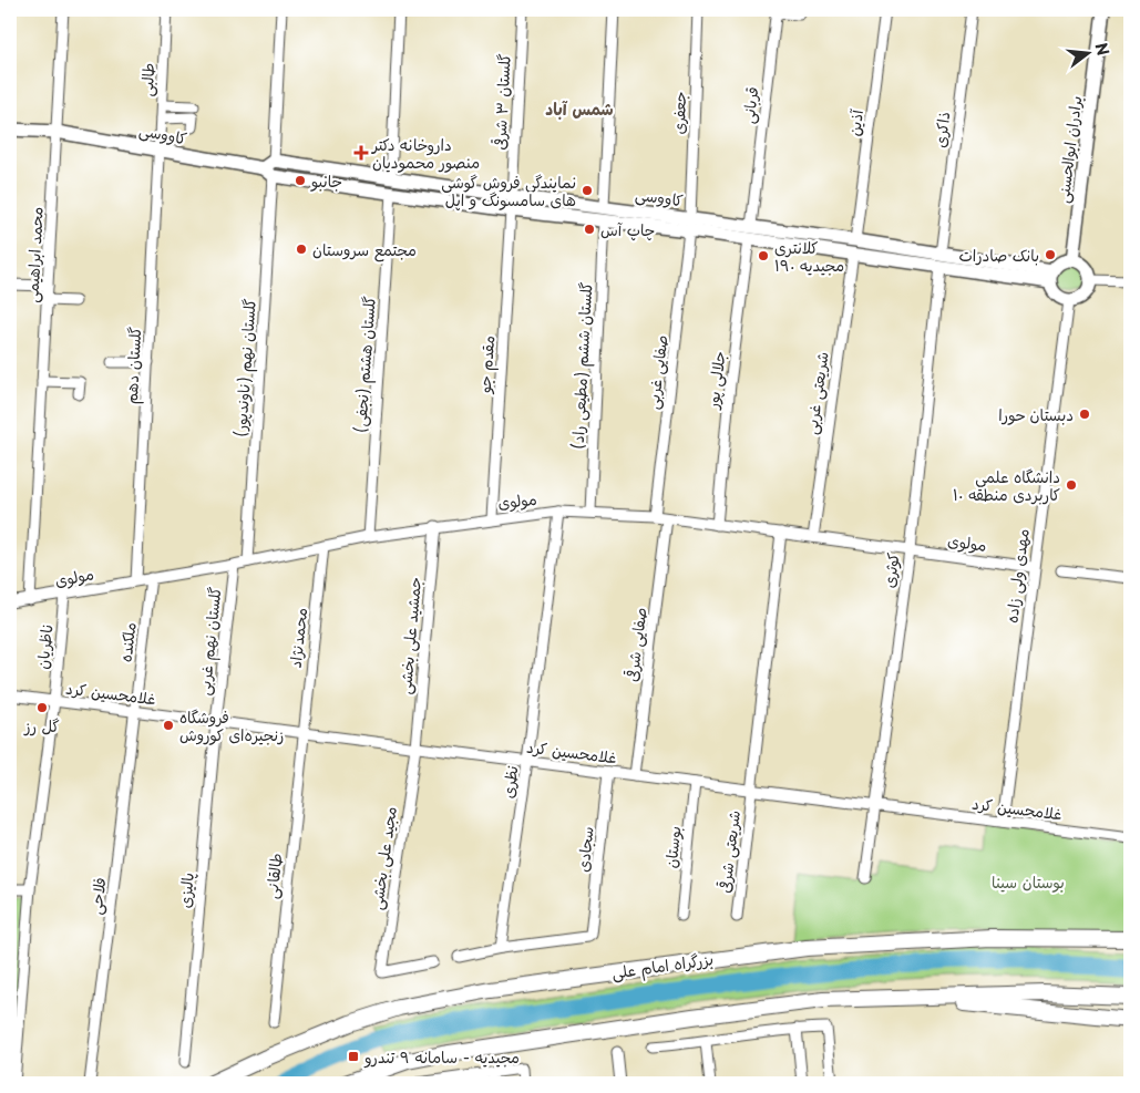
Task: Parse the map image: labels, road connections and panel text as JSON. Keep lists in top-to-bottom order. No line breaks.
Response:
{"streets":{"highway":["بزرگراه امام علی"],"main road":["کاووسی","برادران ابوالحسنی"],"street":["طالبی","گلستان ۳ شرقی","قربانی","جعفری","آذین","ذاکری","محمد ابراهیمی","گلستان هشتم (نجفی)","مقدم جو","گلستان دهم","گلستان ششم (مطیعی راد)","گلستان نهم (ناوندپور)","صفایی غربی","جلالی پور","شریعتی غربی","مولوی","کوثری","مهدی ولی زاده","جمشید علی بخشی","محمدنژاد","گلستان نهم غربی","ملکنده","صفایی شرقی","ناظریان","غلامحسین کرد","نظری","بوستان","سجادی","شریعتی شرقی","مجید علی بخشی","طالقانی","پالیزی","فلاحی"]},"crossings":[["طالبی","کاووسی"],["طالبی","گلستان دهم"],["گلستان ۳ شرقی","کاووسی"],["قربانی","کاووسی"],["جعفری","کاووسی"],["جعفری","صفایی غربی"],["آذین","کاووسی"],["ذاکری","کاووسی"],["کاووسی","برادران ابوالحسنی"],["کاووسی","محمد ابراهیمی"],["کاووسی","گلستان هشتم (نجفی)"],["کاووسی","مقدم جو"],["کاووسی","گلستان دهم"],["کاووسی","گلستان ششم (مطیعی راد)"],["کاووسی","گلستان نهم (ناوندپور)"],["کاووسی","صفایی غربی"],["کاووسی","جلالی پور"],["کاووسی","شریعتی غربی"],["کاووسی","کوثری"],["کاووسی","مهدی ولی زاده"],["برادران ابوالحسنی","مهدی ولی زاده"],["محمد ابراهیمی","مولوی"],["گلستان هشتم (نجفی)","مولوی"],["مقدم جو","مولوی"],["گلستان دهم","مولوی"],["گلستان ششم (مطیعی راد)","مولوی"],["گلستان نهم (ناوندپور)","مولوی"],["صفایی غربی","مولوی"],["جلالی پور","مولوی"],["شریعتی غربی","مولوی"],["مولوی","کوثری"],["مولوی","مهدی ولی زاده"],["مولوی","جمشید علی بخشی"],["مولوی","محمدنژاد"],["مولوی","گلستان نهم غربی"],["مولوی","ملکنده"],["مولوی","صفایی شرقی"],["مولوی","ناظریان"],["مولوی","نظری"],["کوثری","غلامحسین کرد"],["مهدی ولی زاده","غلامحسین کرد"],["جمشید علی بخشی","غلامحسین کرد"],["جمشید علی بخشی","مجید علی بخشی"],["محمدنژاد","غلامحسین کرد"],["محمدنژاد","طالقانی"],["گلستان نهم غربی","غلامحسین کرد"],["گلستان نهم غربی","پالیزی"],["ملکنده","غلامحسین کرد"],["ملکنده","فلاحی"],["صفایی شرقی","غلامحسین کرد"],["ناظریان","غلامحسین کرد"],["غلامحسین کرد","نظری"],["غلامحسین کرد","بوستان"],["غلامحسین کرد","سجادی"],["غلامحسین کرد","شریعتی شرقی"],["غلامحسین کرد","مجید علی بخشی"],["غلامحسین کرد","طالقانی"],["غلامحسین کرد","پالیزی"],["غلامحسین کرد","فلاحی"],["نظری","سجادی"]],"districts":["شمس آباد"],"parks":["بوستان سینا"],"places":{"health":["داروخانه دکتر منصور محمودیان"],"other":["جانبو","نمایندگی فروش گوشی های سامسونگ و اپل","چاپ آس","مجتمع سروستان","بانک صادرات","کلانتری ۱۹۰ مجیدیه","دبستان حورا","دانشگاه علمی کاربردی منطقه ۱۰","گل رز","فروشگاه زنجیره‌ای کوروش"],"transit":["مجیدیه - سامانه ۹ تندرو"]},"north":"right"}
